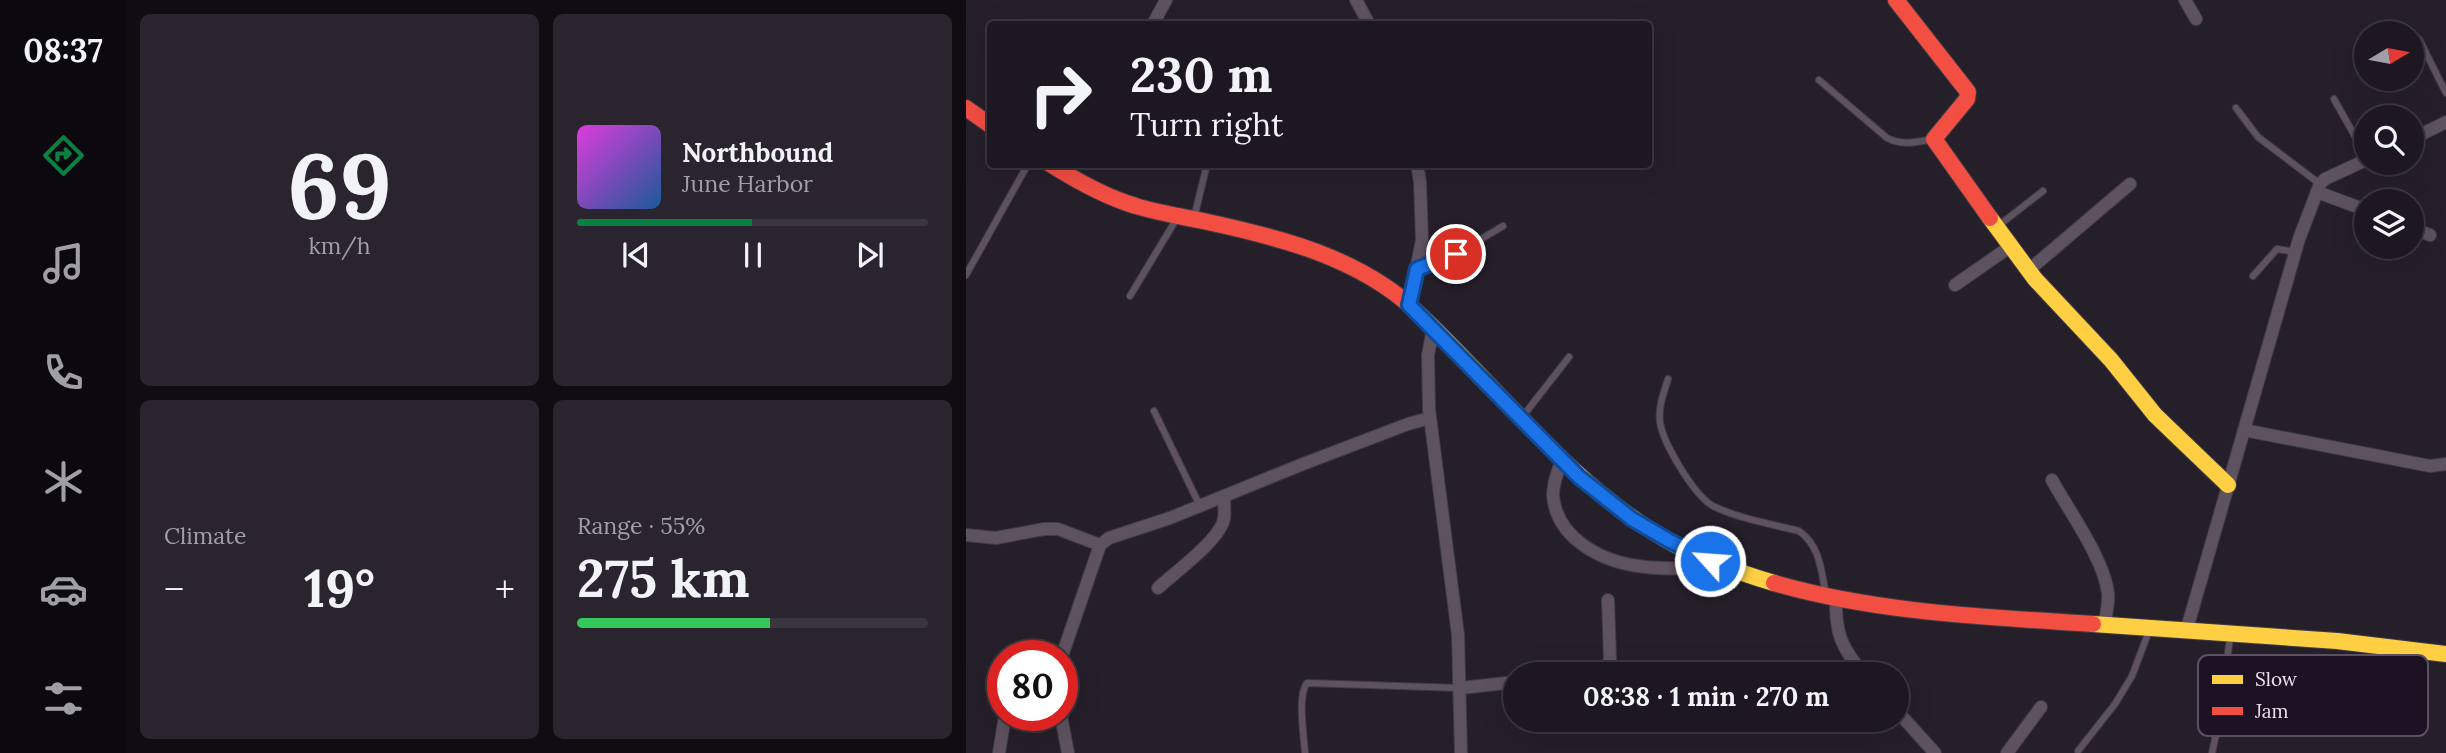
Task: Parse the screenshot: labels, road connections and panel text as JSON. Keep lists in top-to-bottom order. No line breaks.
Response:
{"legend":["Slow","Jam"],"north":"right","page":{"tabs":"08:37","tile":[["69","km/h"],"Climate",["Range · 55%","275 km"]],"turn":["230 m","Turn right"],"song":["Northbound","June Harbor"],"heat":["−","19°","+"],"limit":"80","trip":"08:38 · 1 min · 270 m"}}
